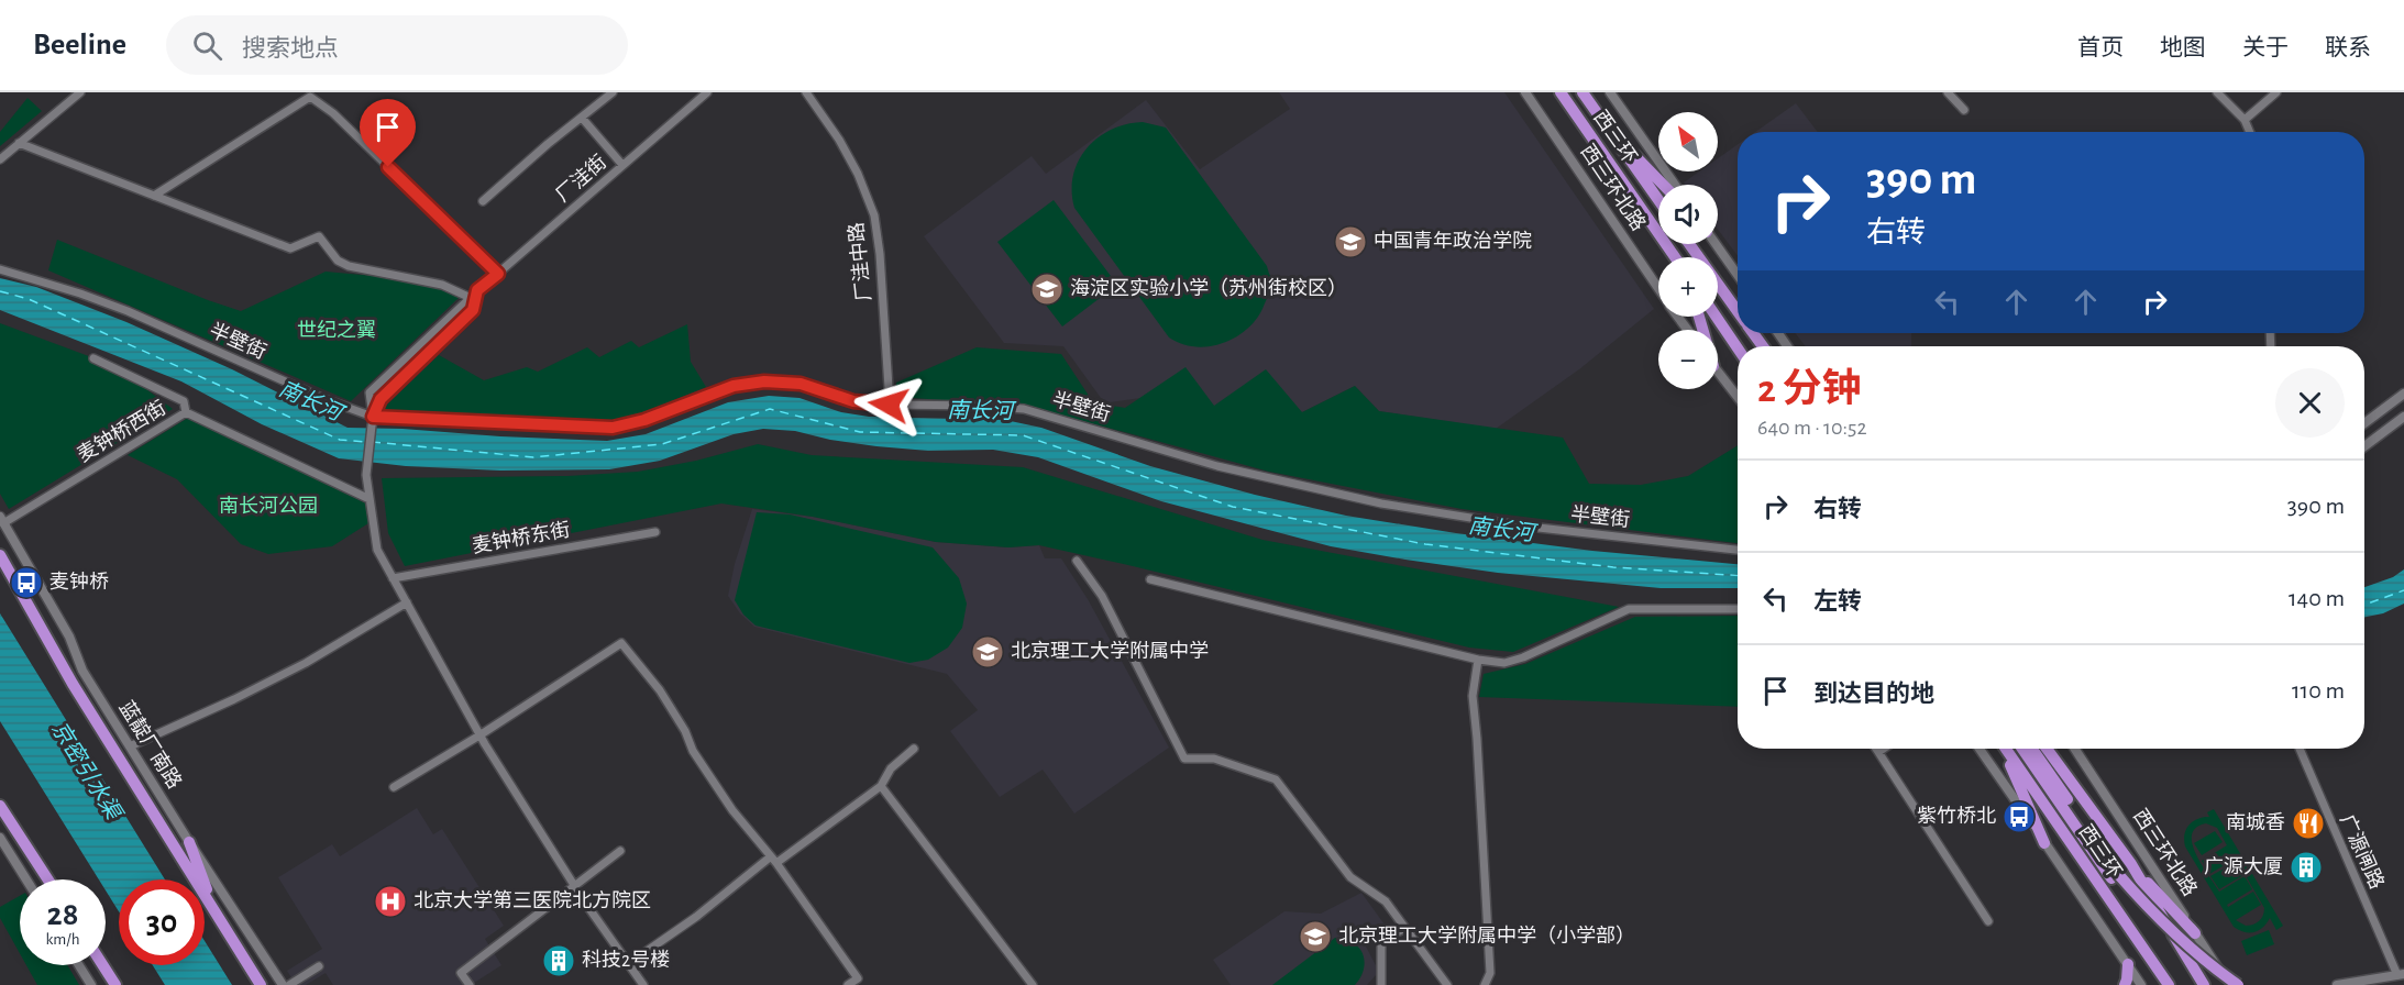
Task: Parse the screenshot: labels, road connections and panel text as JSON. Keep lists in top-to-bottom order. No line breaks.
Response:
{"streets":{"highway":["西三环","蓝靛厂南路"],"street":["厂洼街","西三环北路","厂洼中路","半壁街","麦钟桥西街","麦钟桥东街","广源闸路"]},"crossings":[["厂洼街","半壁街"],["厂洼中路","半壁街"],["麦钟桥西街","蓝靛厂南路"]],"water":["南长河","京密引水渠"],"parks":["世纪之翼","南长河公园"],"places":{"school or university":["中国青年政治学院","海淀区实验小学（苏州街校区）","北京理工大学附属中学","北京理工大学附属中学（小学部）"],"bus stop":["麦钟桥","紫竹桥北"],"restaurant":["南城香"],"building":["广源大厦","科技2号楼"],"hospital":["北京大学第三医院北方院区"]},"north":"top left","page":{"header":"Beeline","search":"搜索地点","nav":["首页","地图","关于","联系"],"map_buttons":["+","−"],"turn":["390 m","右转"],"heading":["2 分钟","640 m · 10:52"],"list":[{"name":"右转","value":"390 m"},{"name":"左转","value":"140 m"},{"name":"到达目的地","value":"110 m"}],"speed":"28 km/h","limit":"30"}}
